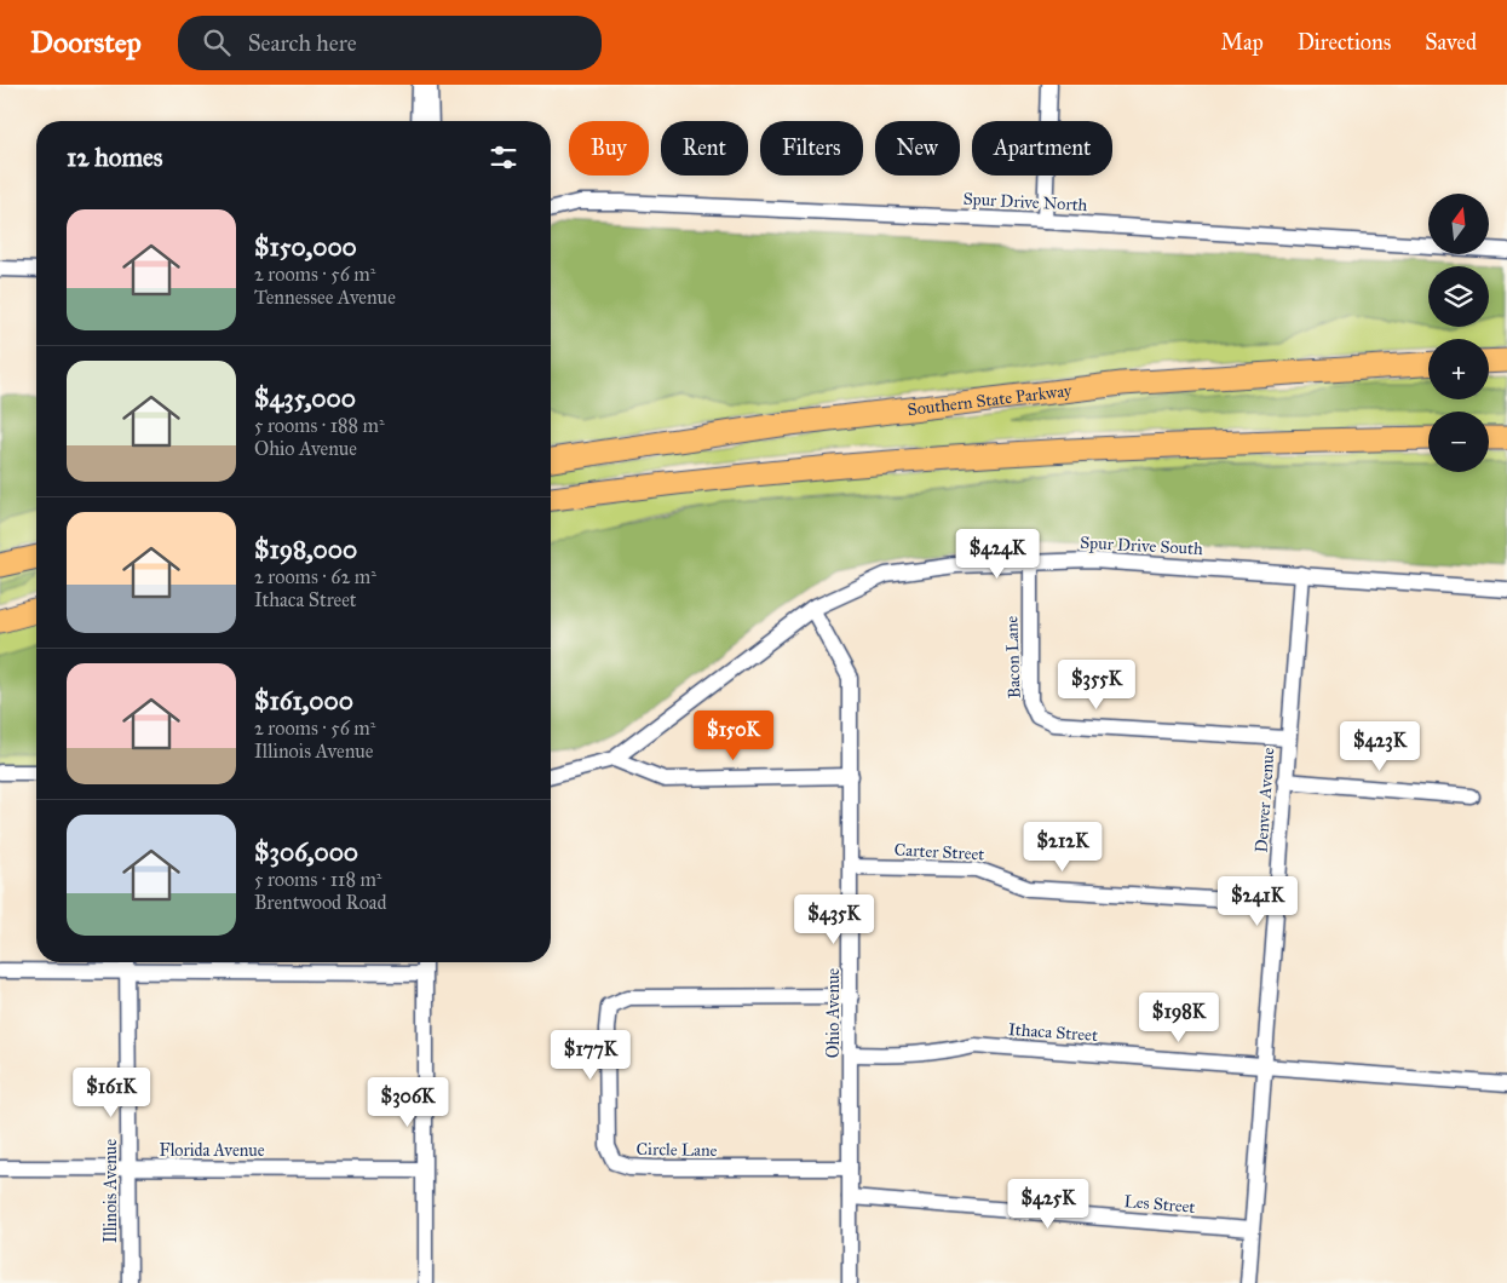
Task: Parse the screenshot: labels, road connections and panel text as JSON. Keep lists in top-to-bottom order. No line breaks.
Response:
{"streets":{"highway":["Southern State Parkway"],"street":["Spur Drive North","Spur Drive South","Bacon Lane","Denver Avenue","Carter Street","Ohio Avenue","Ithaca Street","Florida Avenue","Circle Lane","Illinois Avenue","Les Street"]},"crossings":[["Spur Drive South","Bacon Lane"],["Spur Drive South","Denver Avenue"],["Spur Drive South","Ohio Avenue"],["Bacon Lane","Denver Avenue"],["Denver Avenue","Carter Street"],["Denver Avenue","Ithaca Street"],["Denver Avenue","Les Street"],["Carter Street","Ohio Avenue"],["Ohio Avenue","Ithaca Street"],["Ohio Avenue","Circle Lane"],["Ohio Avenue","Les Street"],["Florida Avenue","Illinois Avenue"]],"north":"top","page":{"header":"Doorstep","search":"Search here","nav":["Map","Directions","Saved"],"chip":["Buy","Rent","Filters","New","Apartment"],"heading":"12 homes","map_buttons":["+","−"],"list":[{"name":"$150,000","note":"2 rooms · 56 m² · Tennessee Avenue"},{"name":"$435,000","note":"5 rooms · 188 m² · Ohio Avenue"},{"name":"$198,000","note":"2 rooms · 62 m² · Ithaca Street"},{"name":"$161,000","note":"2 rooms · 56 m² · Illinois Avenue"},{"name":"$306,000","note":"5 rooms · 118 m² · Brentwood Road"}],"price":["$424K","$355K","$150K","$423K","$212K","$241K","$435K","$198K","$177K","$161K","$306K","$425K"]}}
